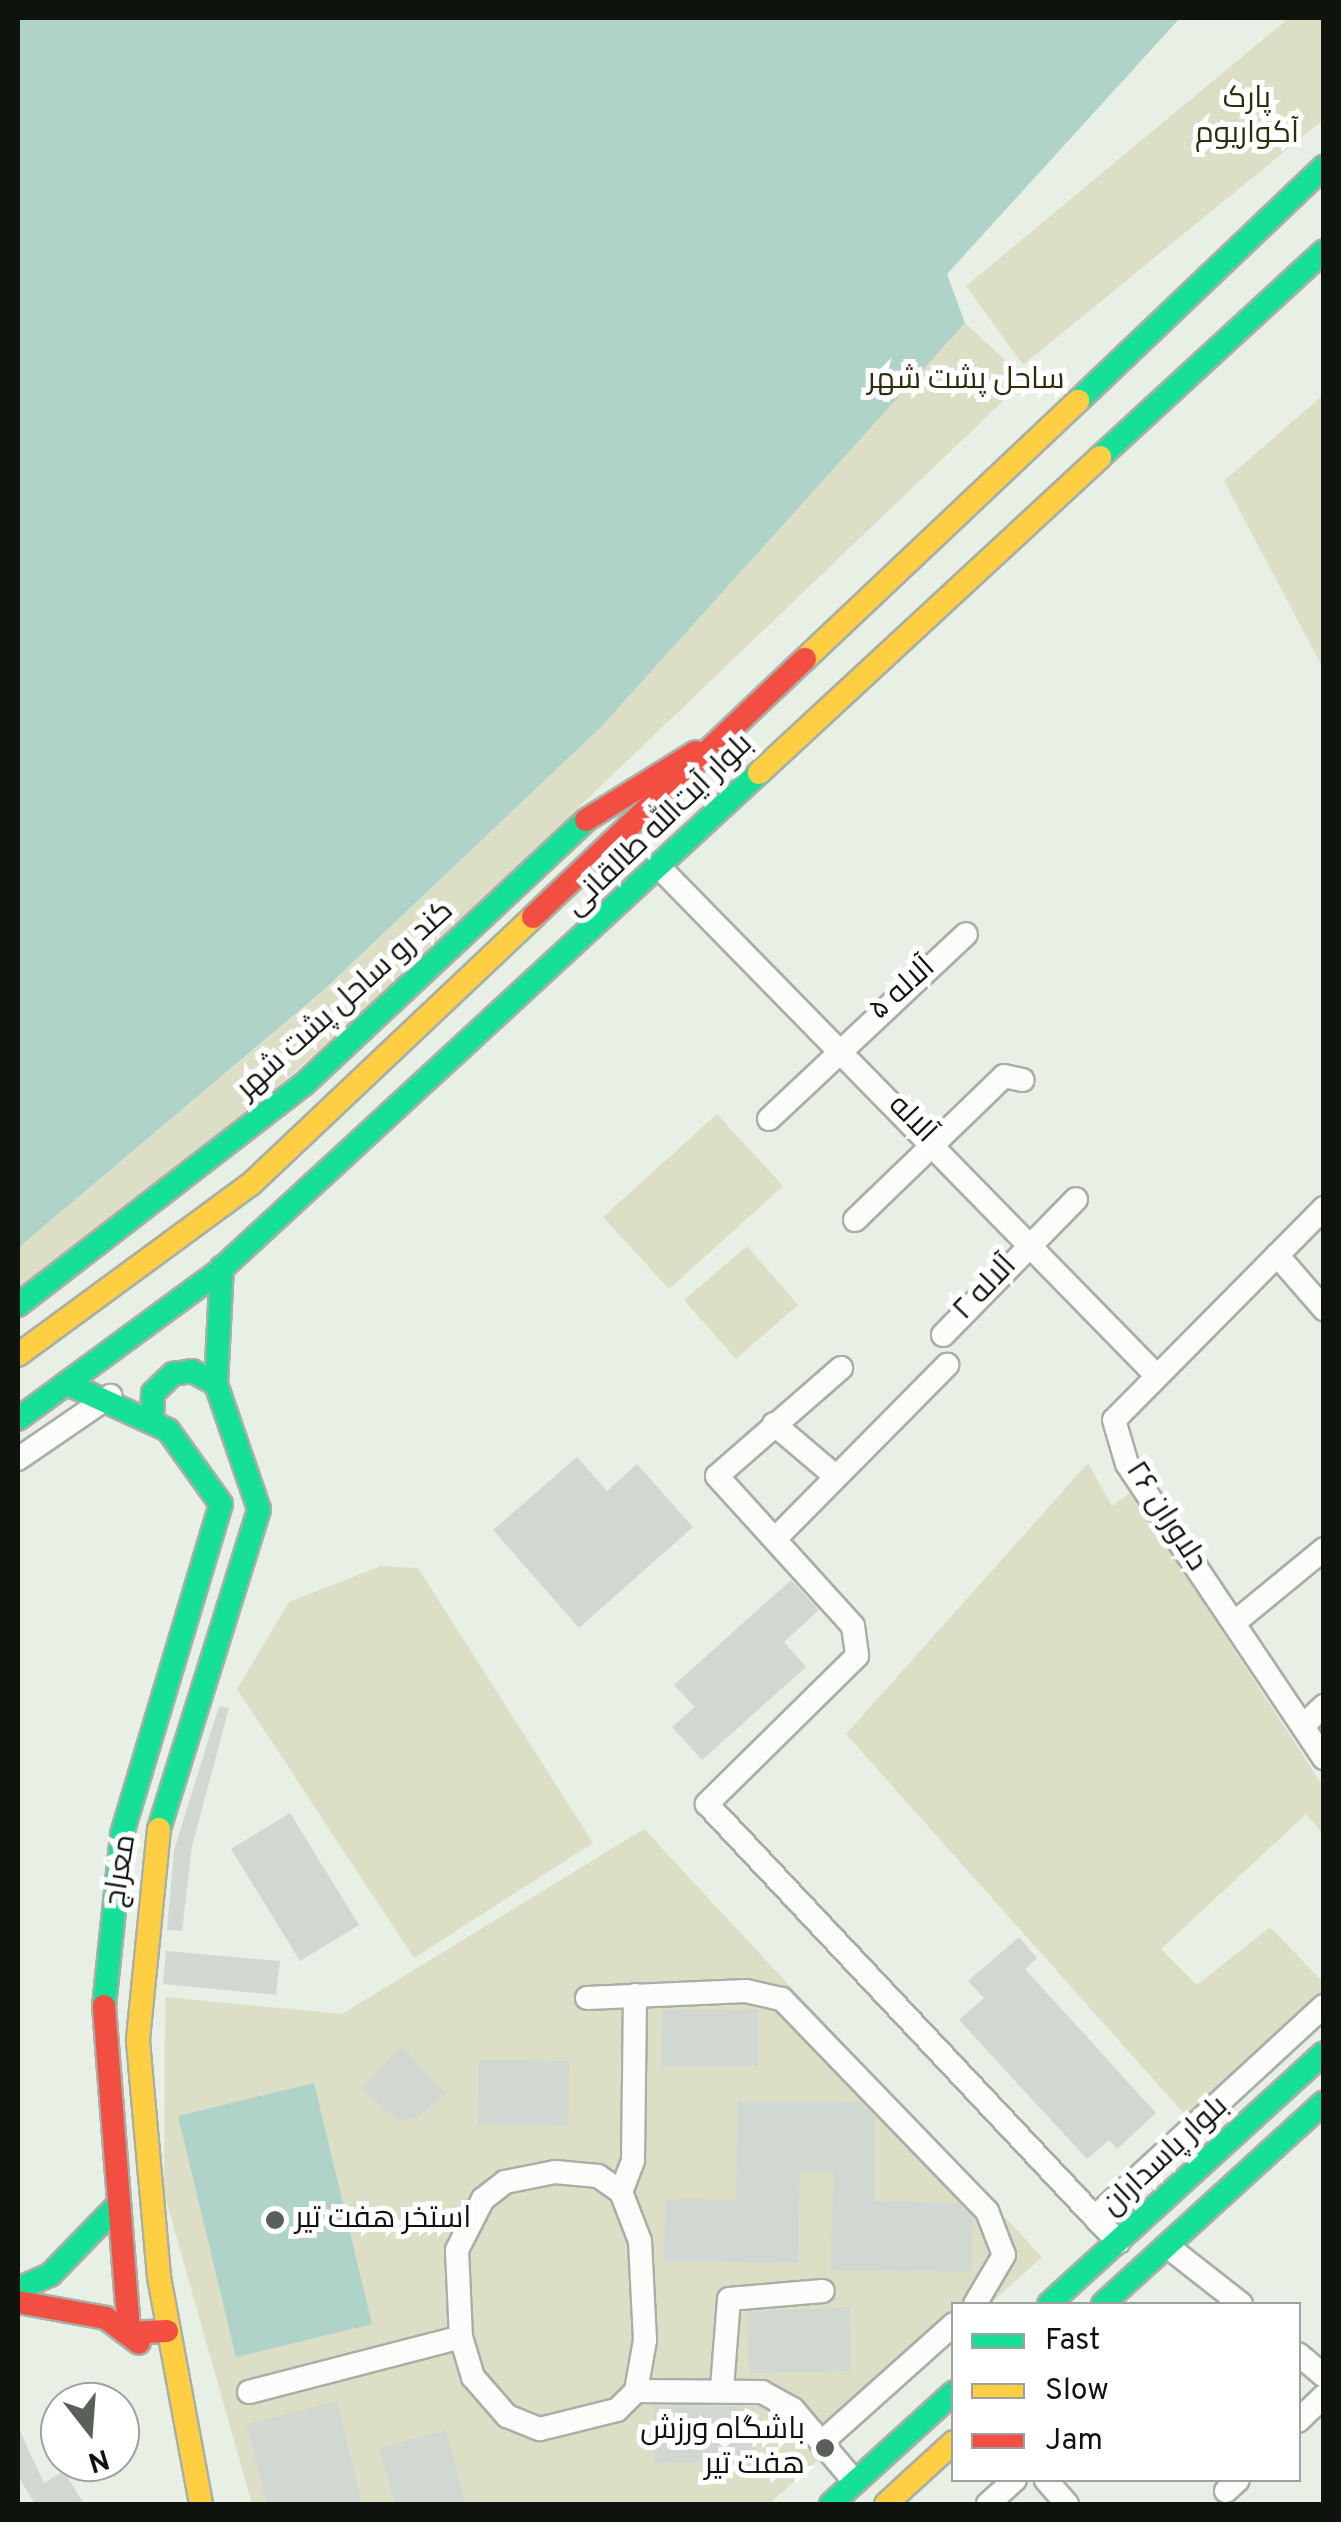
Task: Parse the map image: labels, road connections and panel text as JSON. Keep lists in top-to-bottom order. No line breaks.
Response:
{"streets":{"main road":["بلوار آیت‌الله طالقانی","کند رو ساحل پشت شهر","معراج","بلوار پاسداران"],"street":["آلاله ۵","آلاله","آلاله ۲","دلاوران ۲۶"]},"crossings":[["بلوار آیت‌الله طالقانی","کند رو ساحل پشت شهر"],["بلوار آیت‌الله طالقانی","آلاله"],["بلوار آیت‌الله طالقانی","معراج"],["آلاله ۵","آلاله"],["آلاله","آلاله ۲"],["آلاله","دلاوران ۲۶"]],"parks":["پارک آکواریوم","ساحل پشت شهر"],"places":["استخر هفت تیر","باشگاه ورزش هفت تیر"],"legend":["Fast","Slow","Jam"],"north":"bottom"}
